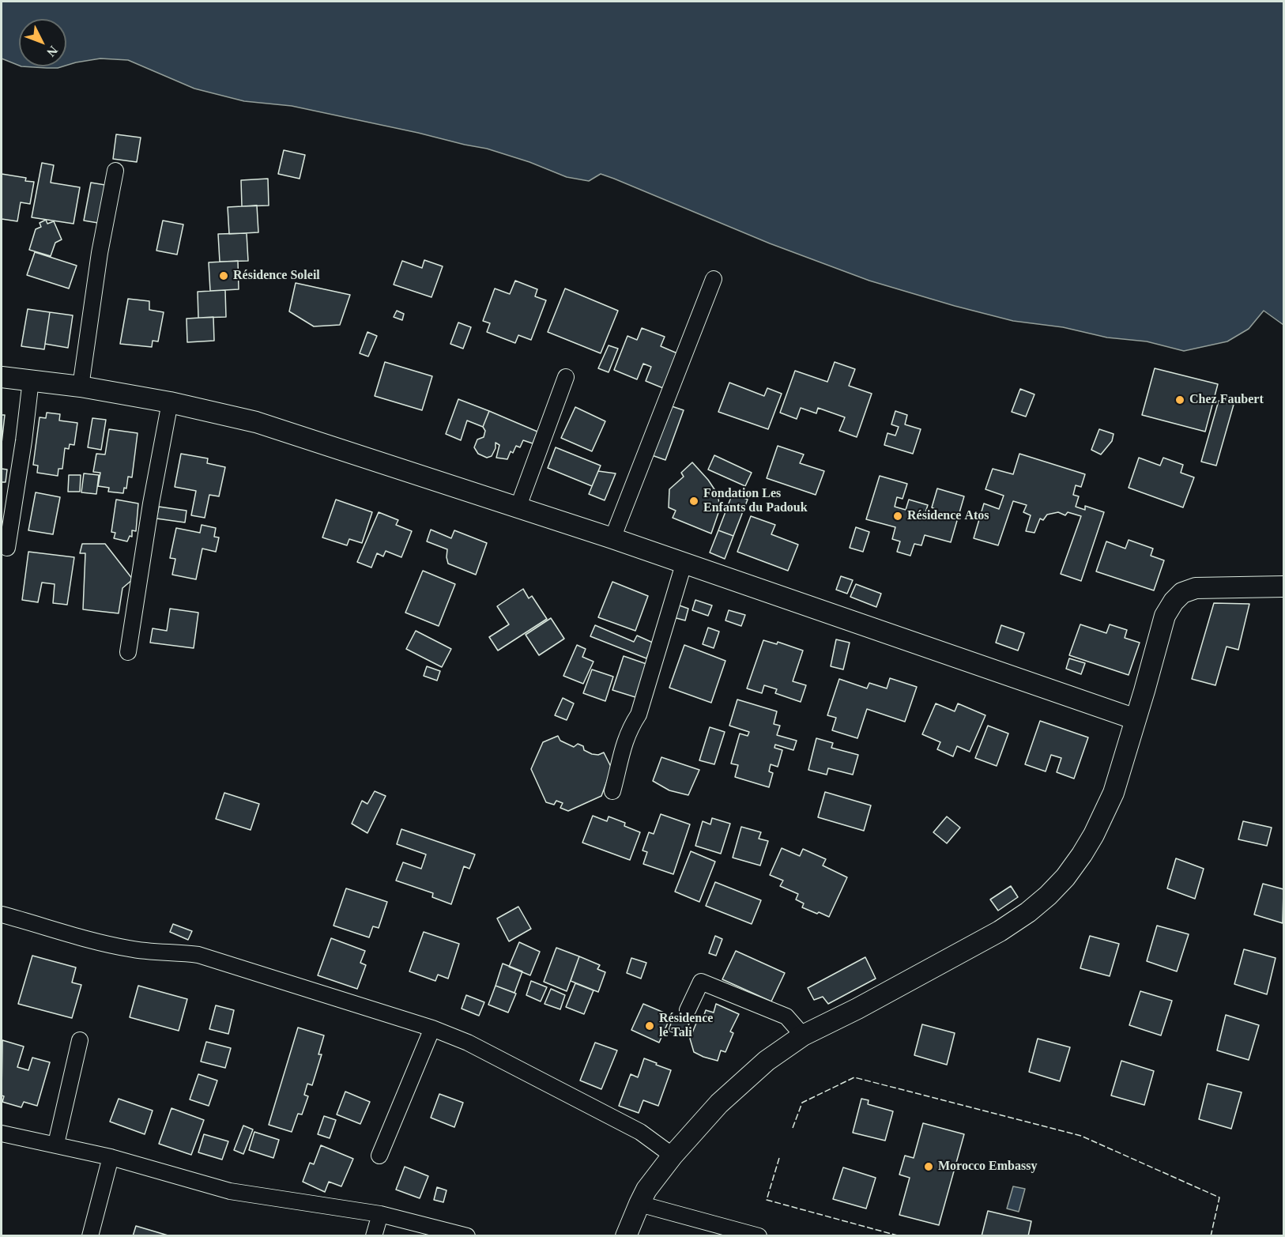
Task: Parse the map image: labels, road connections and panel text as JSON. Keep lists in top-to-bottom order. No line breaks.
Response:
{"places":["Résidence Soleil","Chez Faubert","Fondation Les Enfants du Padouk","Résidence Atos","Résidence le Tali","Morocco Embassy"],"north":"bottom right"}
